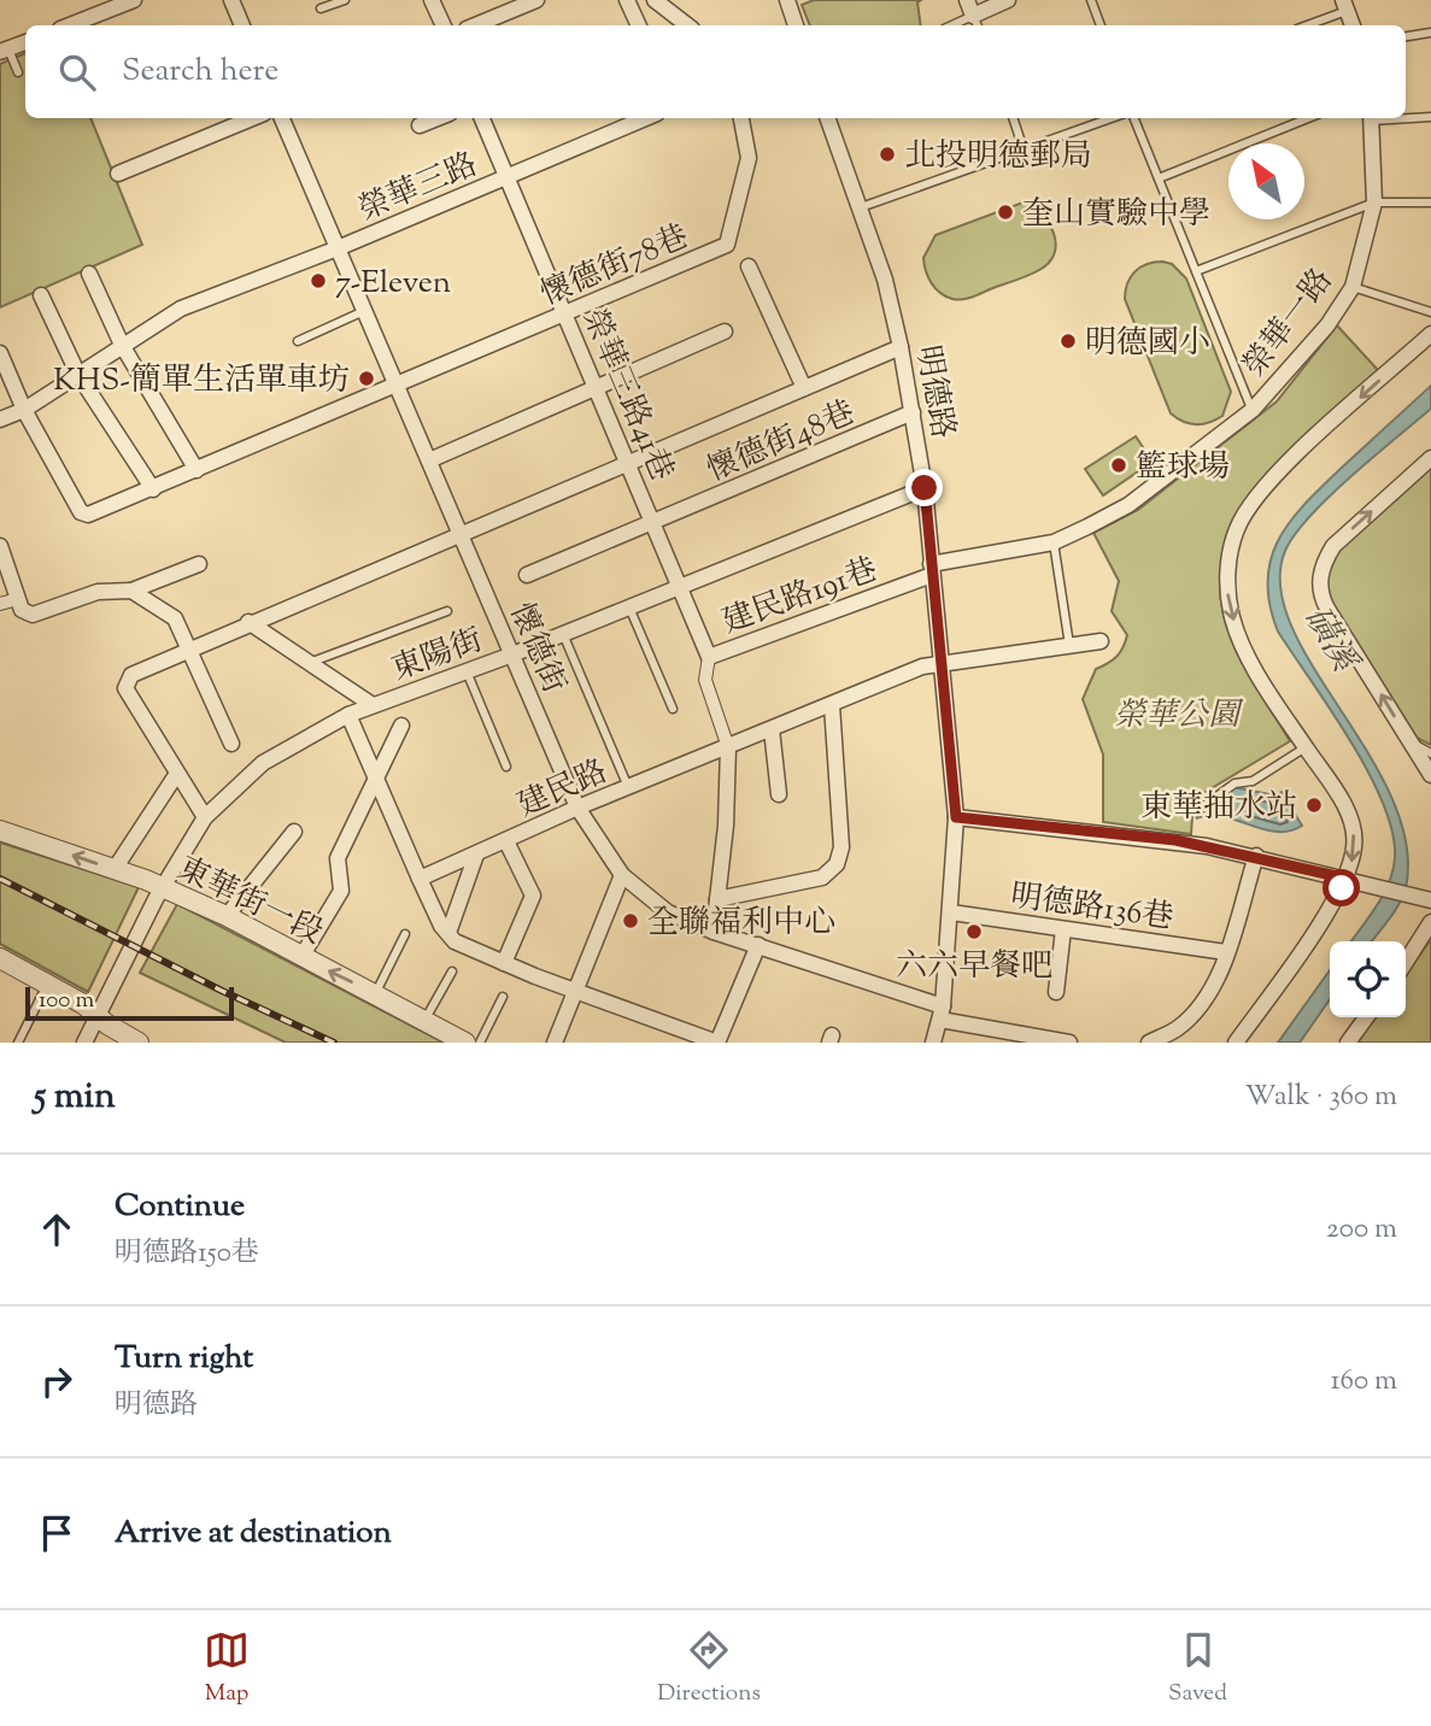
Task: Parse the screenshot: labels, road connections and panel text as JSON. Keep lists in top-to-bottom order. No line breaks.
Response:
{"streets":{"street":["榮華三路","懷德街78巷","榮華一路","明德路","榮華三路41巷","懷德街48巷","建民路191巷","懷德街","東陽街","建民路","東華街一段","明德路136巷"]},"crossings":[["榮華三路","懷德街78巷"],["榮華三路","榮華三路41巷"],["榮華三路","懷德街"],["懷德街78巷","榮華三路41巷"],["懷德街78巷","懷德街"],["榮華一路","建民路191巷"],["明德路","懷德街48巷"],["明德路","建民路191巷"],["明德路","懷德街"],["明德路","東陽街"],["明德路","建民路"],["明德路","明德路136巷"],["榮華三路41巷","懷德街48巷"],["榮華三路41巷","建民路191巷"],["榮華三路41巷","東陽街"],["建民路191巷","東陽街"],["懷德街","東陽街"],["懷德街","建民路"],["東陽街","東華街一段"]],"water":["磺溪"],"parks":["榮華公園"],"places":["北投明德郵局","奎山實驗中學","7-Eleven","明德國小","KHS-簡單生活單車坊","籃球場","東華抽水站","全聯福利中心","六六早餐吧"],"scale_bar":"100 m","north":"top left","page":{"search":"Search here","scale":"100 m","heading":["5 min","Walk · 360 m"],"list":[["Continue","明德路150巷","200 m"],["Turn right","明德路","160 m"],"Arrive at destination"],"nav":["Map","Directions","Saved"]}}
